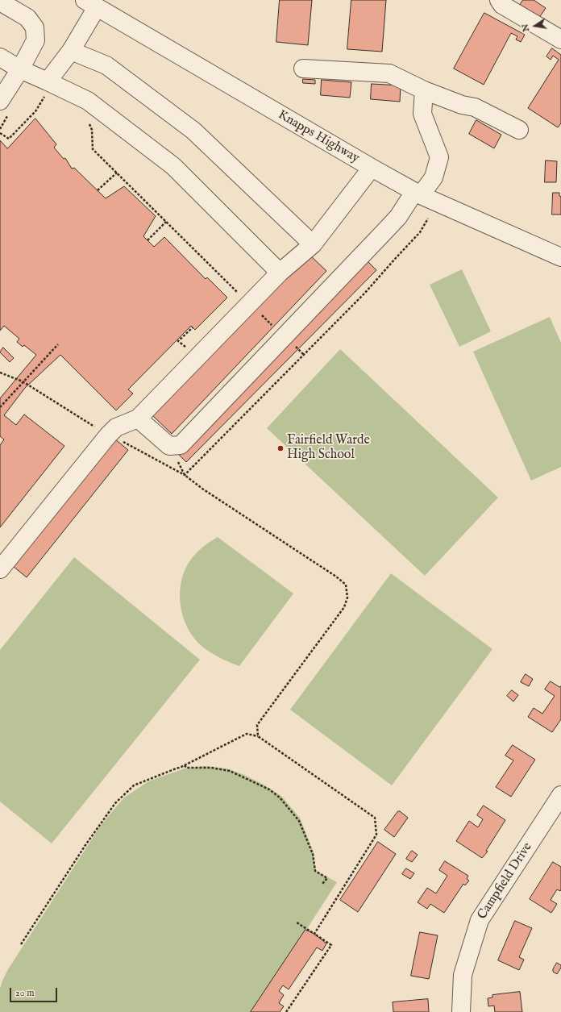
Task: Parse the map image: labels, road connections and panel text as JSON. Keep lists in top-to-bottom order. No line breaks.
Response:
{"streets":{"street":["Knapps Highway","Campfield Drive"]},"places":["Fairfield Warde High School"],"scale_bar":"20 m","north":"left"}
